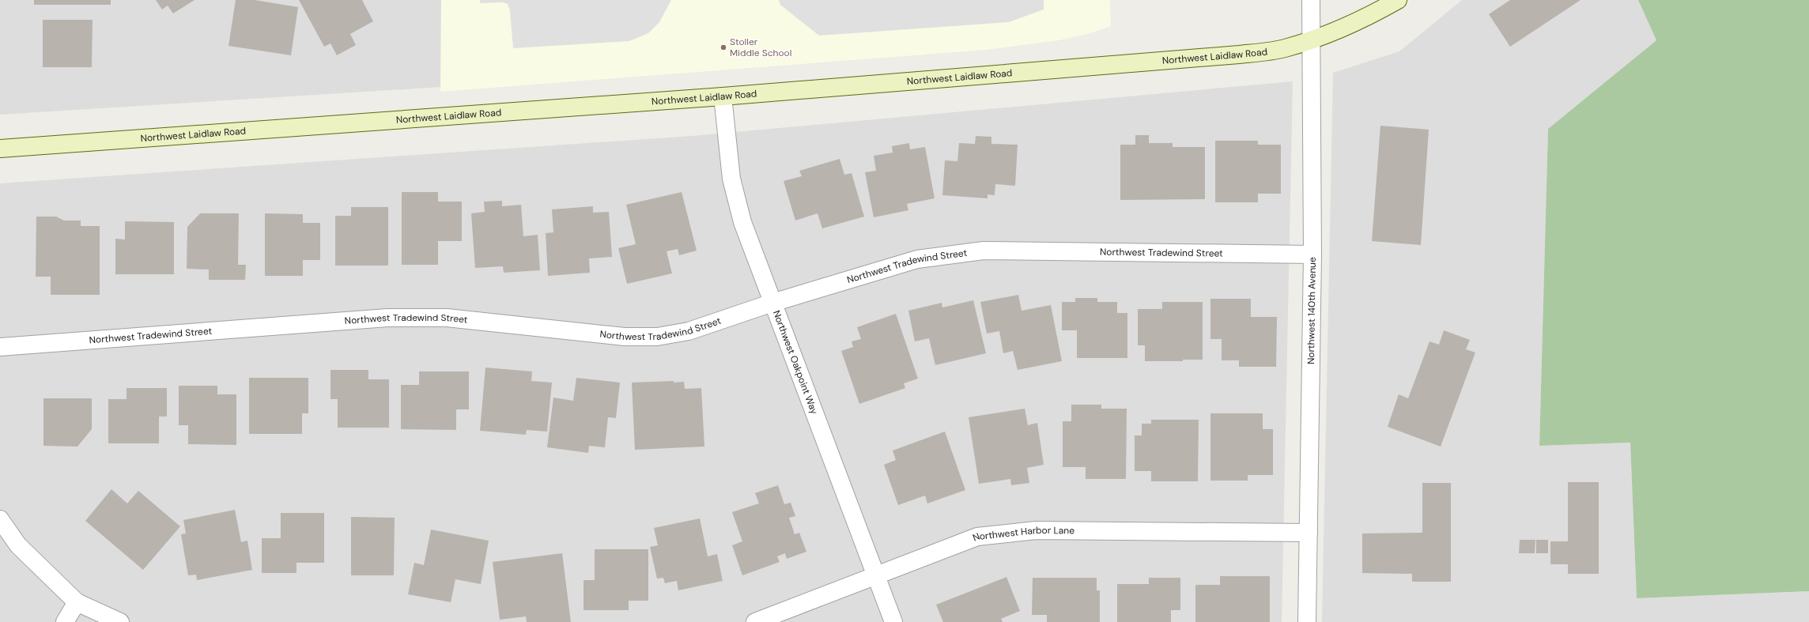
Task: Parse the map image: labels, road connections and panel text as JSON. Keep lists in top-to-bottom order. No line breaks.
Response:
{"streets":{"main road":["Northwest Laidlaw Road"],"street":["Northwest Tradewind Street","Northwest 140th Avenue","Northwest Oakpoint Way","Northwest Harbor Lane"]},"crossings":[["Northwest Laidlaw Road","Northwest 140th Avenue"],["Northwest Laidlaw Road","Northwest Oakpoint Way"],["Northwest Tradewind Street","Northwest 140th Avenue"],["Northwest Tradewind Street","Northwest Oakpoint Way"],["Northwest 140th Avenue","Northwest Harbor Lane"],["Northwest Oakpoint Way","Northwest Harbor Lane"]],"places":["Stoller Middle School"]}
